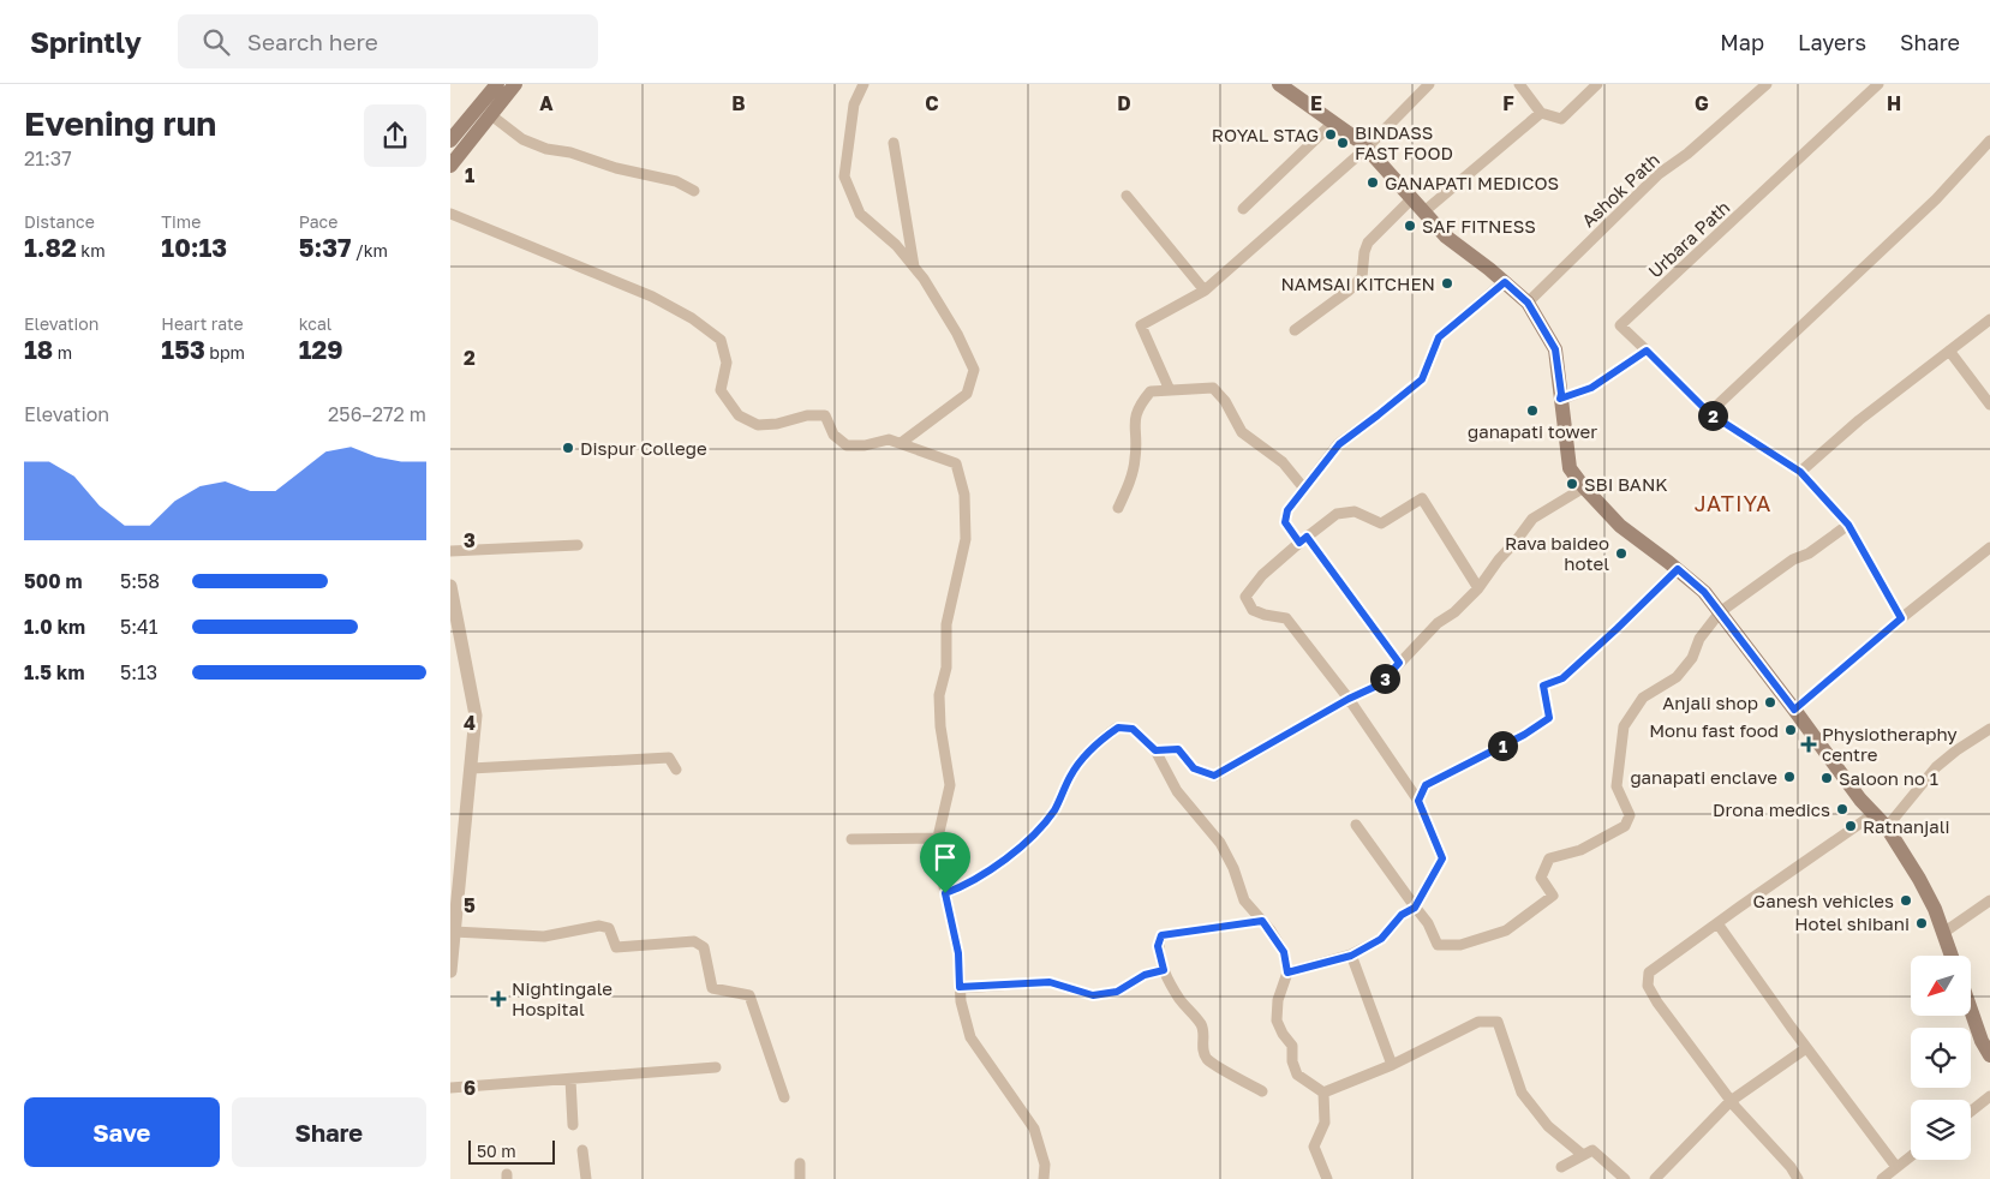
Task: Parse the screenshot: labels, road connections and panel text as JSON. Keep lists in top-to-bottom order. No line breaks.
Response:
{"streets":{"street":["Ashok Path","Urbara Path"]},"districts":["JATIYA"],"places":{"other":["ROYAL STAG","BINDASS FAST FOOD","GANAPATI MEDICOS","SAF FITNESS","NAMSAI KITCHEN","ganapati tower","Dispur College","SBI BANK","Rava baideo hotel","Anjali shop","Monu fast food","ganapati enclave","Saloon no 1","Drona medics","Ratnanjali","Ganesh vehicles","Hotel shibani"],"health":["Physiotheraphy centre","Nightingale Hospital"]},"scale_bar":"50 m","north":"bottom left","page":{"header":"Sprintly","search":"Search here","nav":["Map","Layers","Share"],"heading":["Evening run","21:37"],"stats":[["Distance","1.82 km"],["Time","10:13"],["Pace","5:37 /km"],["Elevation","18 m"],["Heart rate","153 bpm"],["kcal","129"]],"chart":["Elevation","256–272 m"],"pins":["2","3","1"],"list":[{"name":"500 m","note":"5:58"},{"name":"1.0 km","note":"5:41"},{"name":"1.5 km","note":"5:13"}],"buttons":["Save","Share"],"scale":"50 m"},"grid":{"columns":["A","B","C","D","E","F","G","H"],"rows":["1","2","3","4","5","6"]}}
